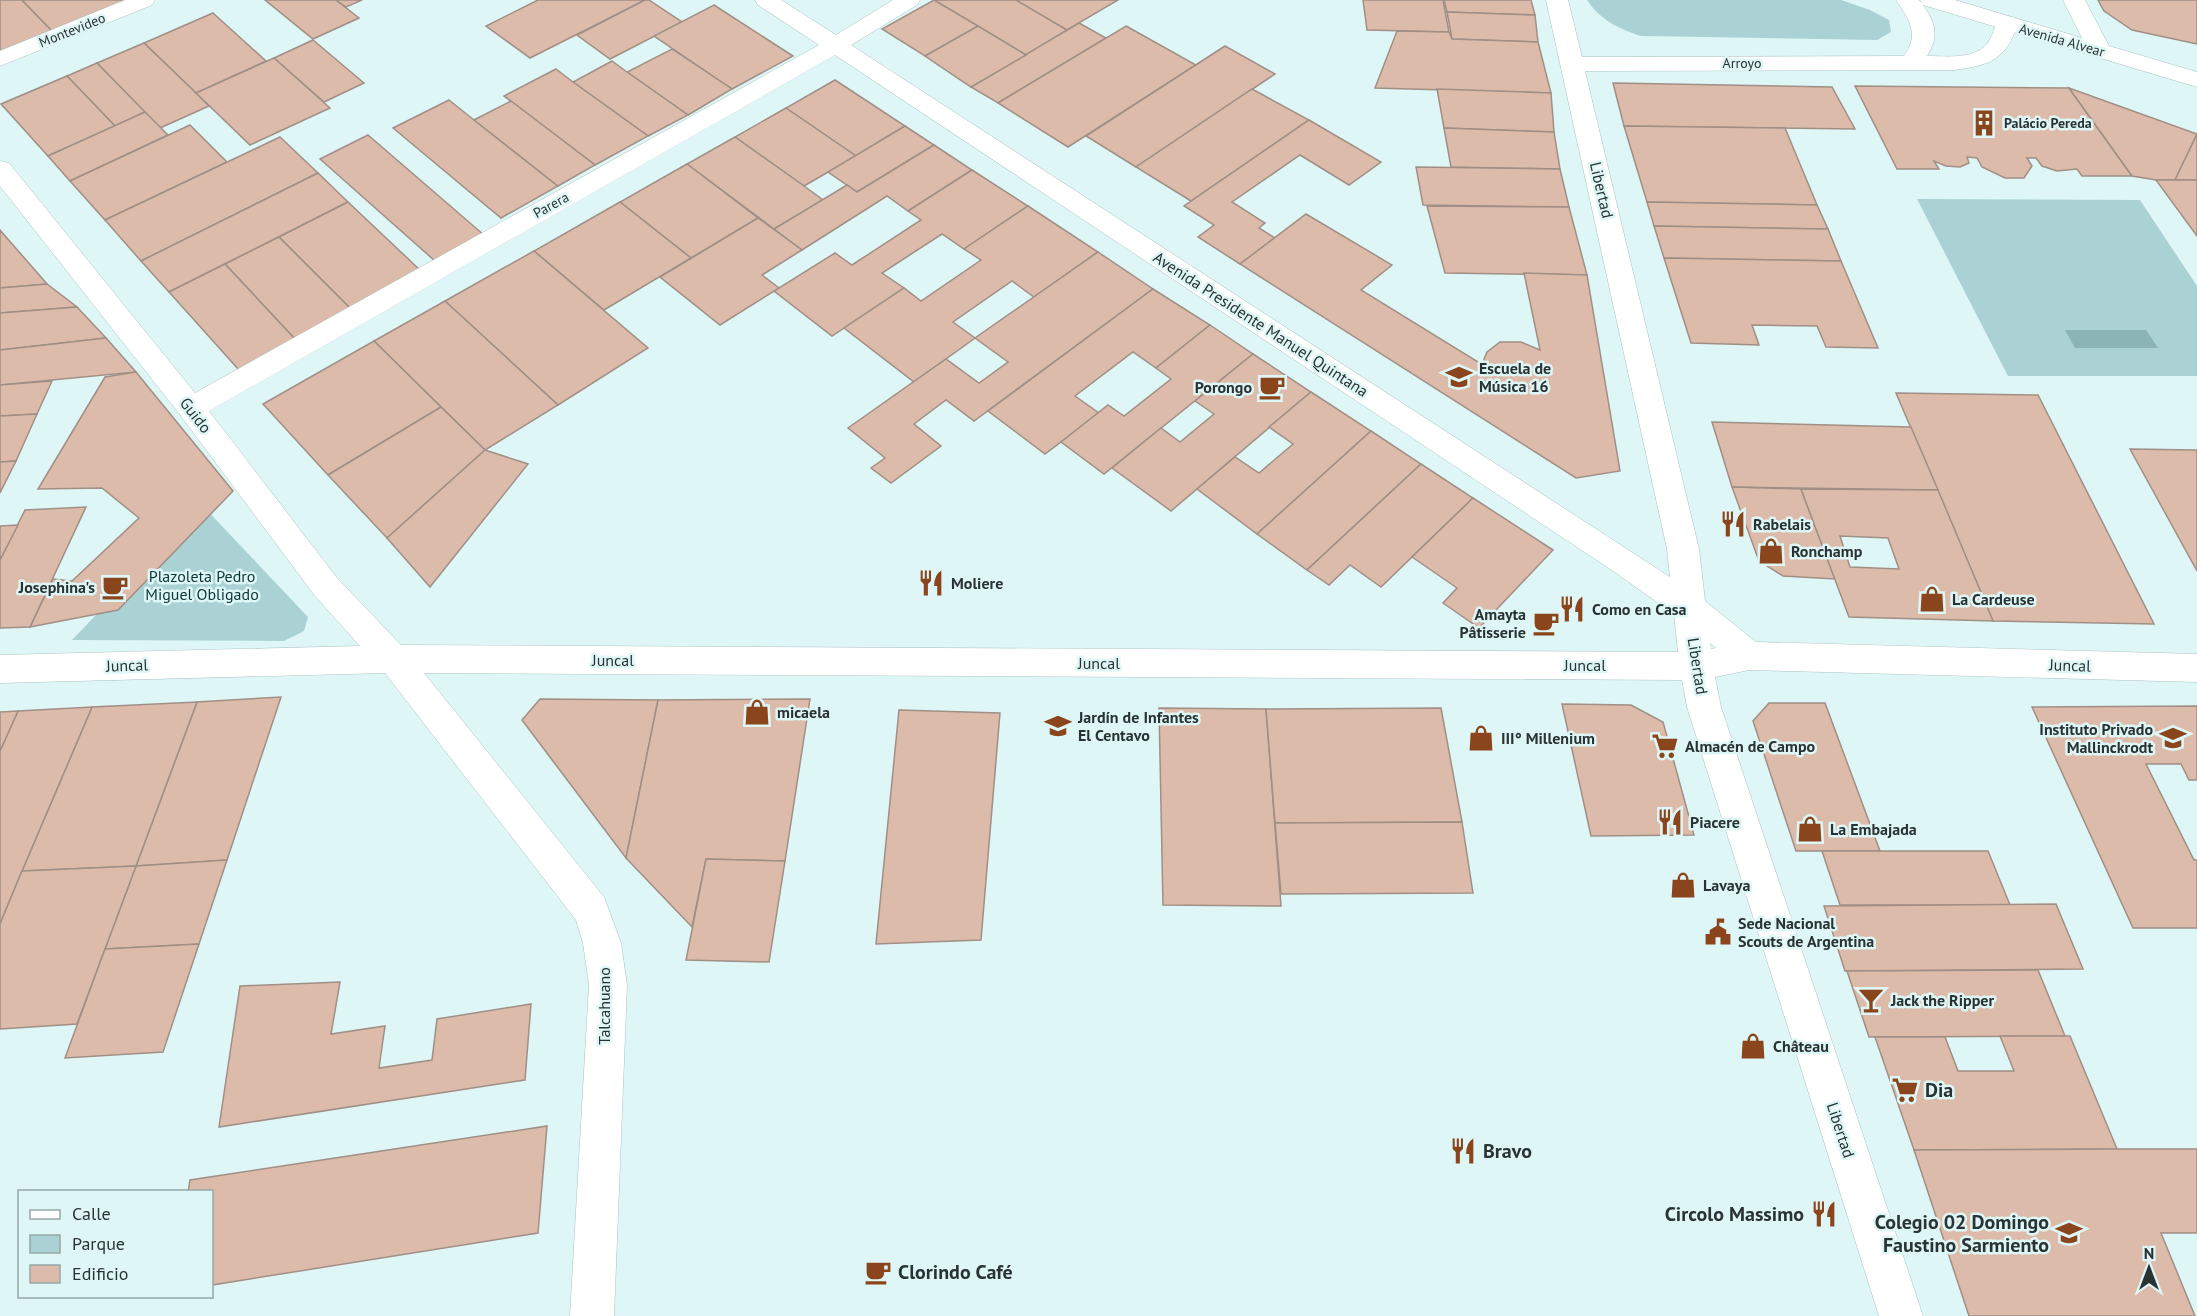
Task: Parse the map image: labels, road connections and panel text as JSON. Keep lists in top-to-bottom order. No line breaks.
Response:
{"streets":{"street":["Montevideo","Avenida Alvear","Arroyo","Libertad","Parera","Avenida Presidente Manuel Quintana","Guido","Juncal","Talcahuano"]},"crossings":[["Avenida Alvear","Arroyo"],["Arroyo","Libertad"],["Libertad","Avenida Presidente Manuel Quintana"],["Libertad","Juncal"],["Parera","Avenida Presidente Manuel Quintana"],["Parera","Guido"],["Avenida Presidente Manuel Quintana","Juncal"],["Guido","Juncal"],["Guido","Talcahuano"],["Juncal","Talcahuano"]],"parks":["Plazoleta Pedro Miguel Obligado"],"places":{"building":["Palácio Pereda"],"school or university":["Escuela de Música 16","Jardín de Infantes El Centavo","Instituto Privado Mallinckrodt","Colegio 02 Domingo Faustino Sarmiento"],"cafe":["Porongo","Josephina's","Amayta Pâtisserie","Clorindo Café"],"restaurant":["Rabelais","Moliere","Como en Casa","Piacere","Bravo","Circolo Massimo"],"shop":["Ronchamp","La Cardeuse","micaela","III° Millenium","La Embajada","Lavaya","Château"],"supermarket":["Almacén de Campo","Dia"],"public building":["Sede Nacional Scouts de Argentina"],"bar":["Jack the Ripper"]},"legend":["Calle","Parque","Edificio"],"north":"top"}
